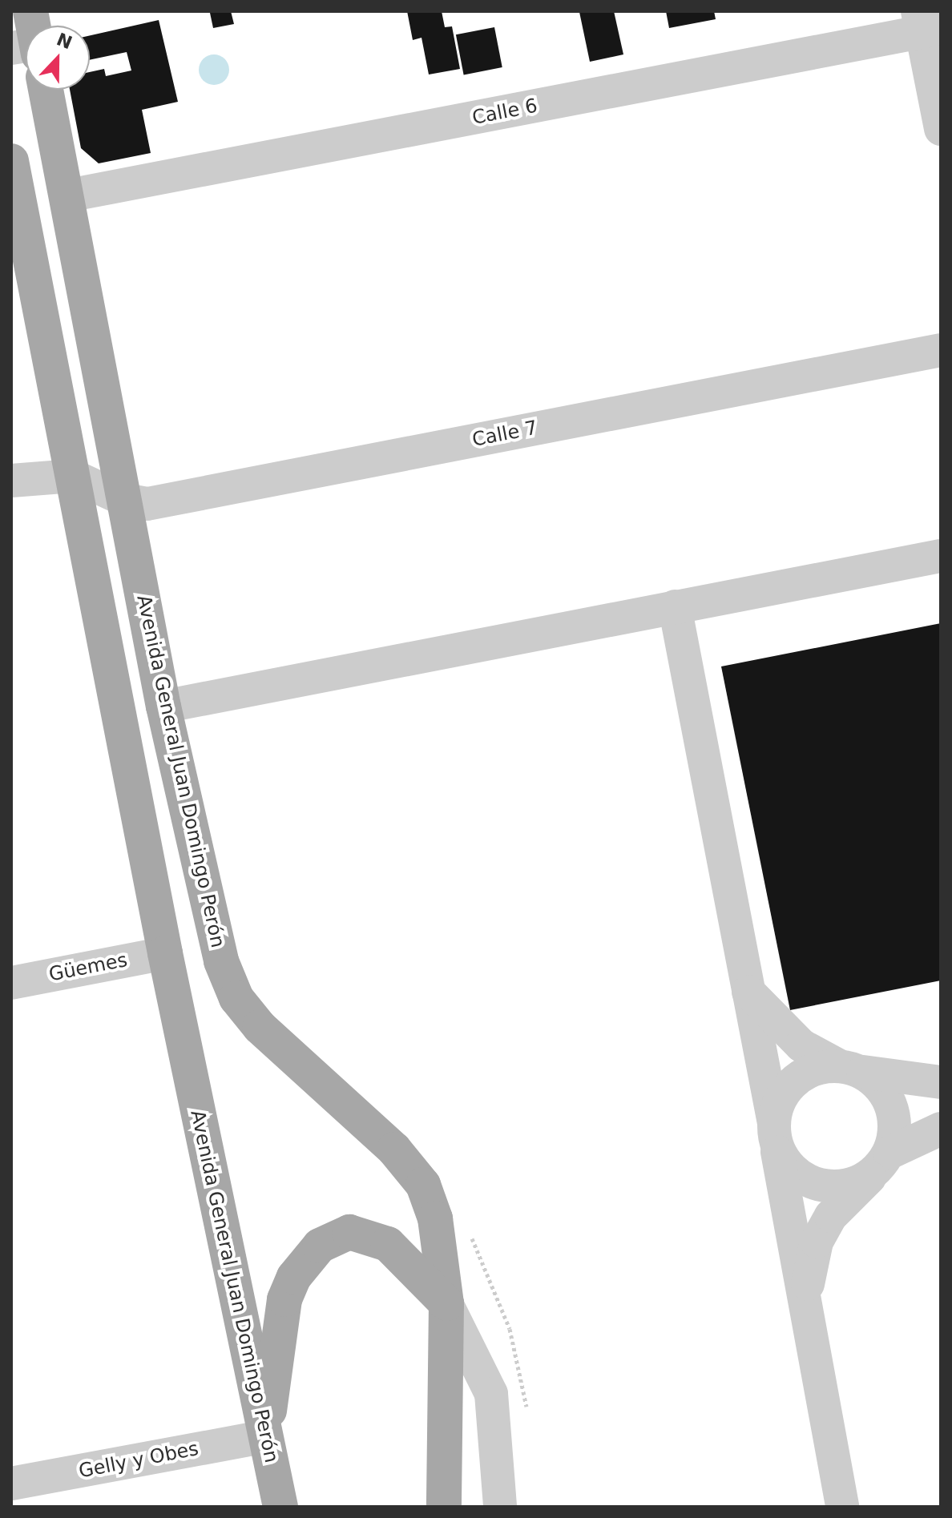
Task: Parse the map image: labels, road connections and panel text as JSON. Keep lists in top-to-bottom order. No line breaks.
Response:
{"streets":{"main road":["Avenida General Juan Domingo Perón"],"street":["Calle 6","Calle 7","Güemes","Gelly y Obes"]},"crossings":[["Calle 6","Avenida General Juan Domingo Perón"],["Calle 7","Avenida General Juan Domingo Perón"],["Avenida General Juan Domingo Perón","Güemes"],["Avenida General Juan Domingo Perón","Gelly y Obes"]],"north":"top"}
